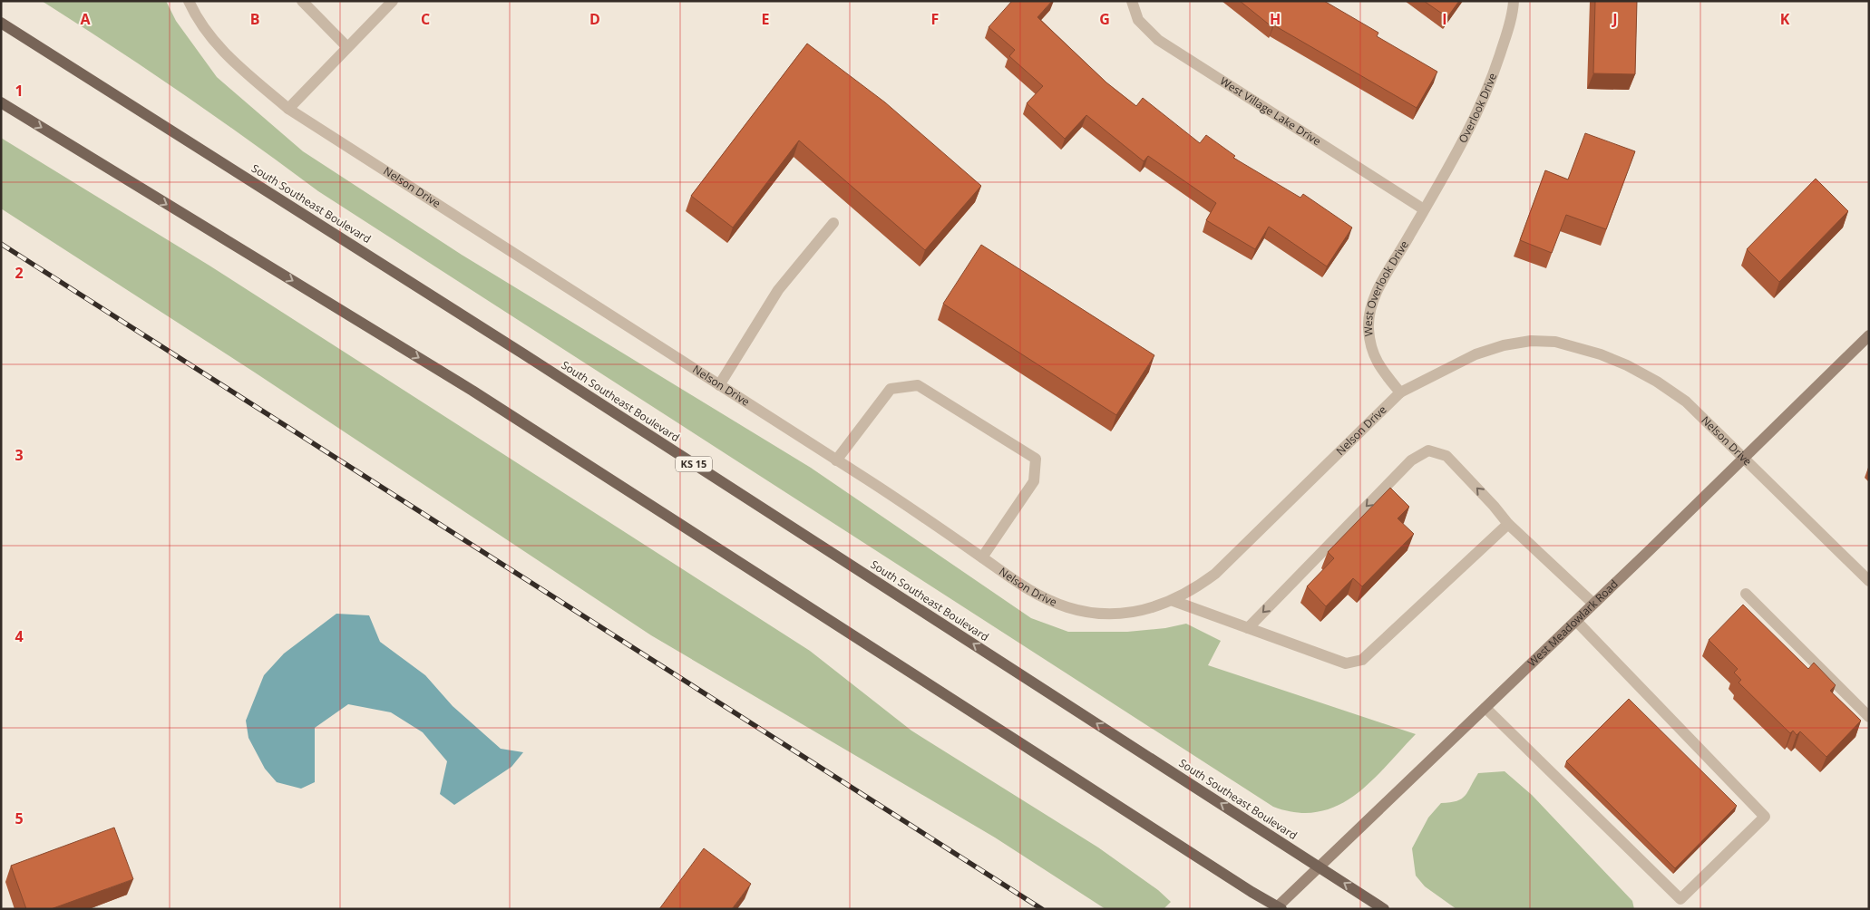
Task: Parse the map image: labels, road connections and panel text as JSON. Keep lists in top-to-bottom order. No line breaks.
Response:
{"streets":{"main road":["South Southeast Boulevard","KS 15","West Meadowlark Road"],"street":["Overlook Drive","West Village Lake Drive","Nelson Drive","West Overlook Drive"]},"crossings":[["Overlook Drive","West Village Lake Drive"],["Overlook Drive","West Overlook Drive"],["West Village Lake Drive","West Overlook Drive"],["Nelson Drive","West Overlook Drive"],["Nelson Drive","West Meadowlark Road"],["South Southeast Boulevard","West Meadowlark Road"]],"grid":{"columns":["A","B","C","D","E","F","G","H","I","J","K"],"rows":["1","2","3","4","5"]}}
